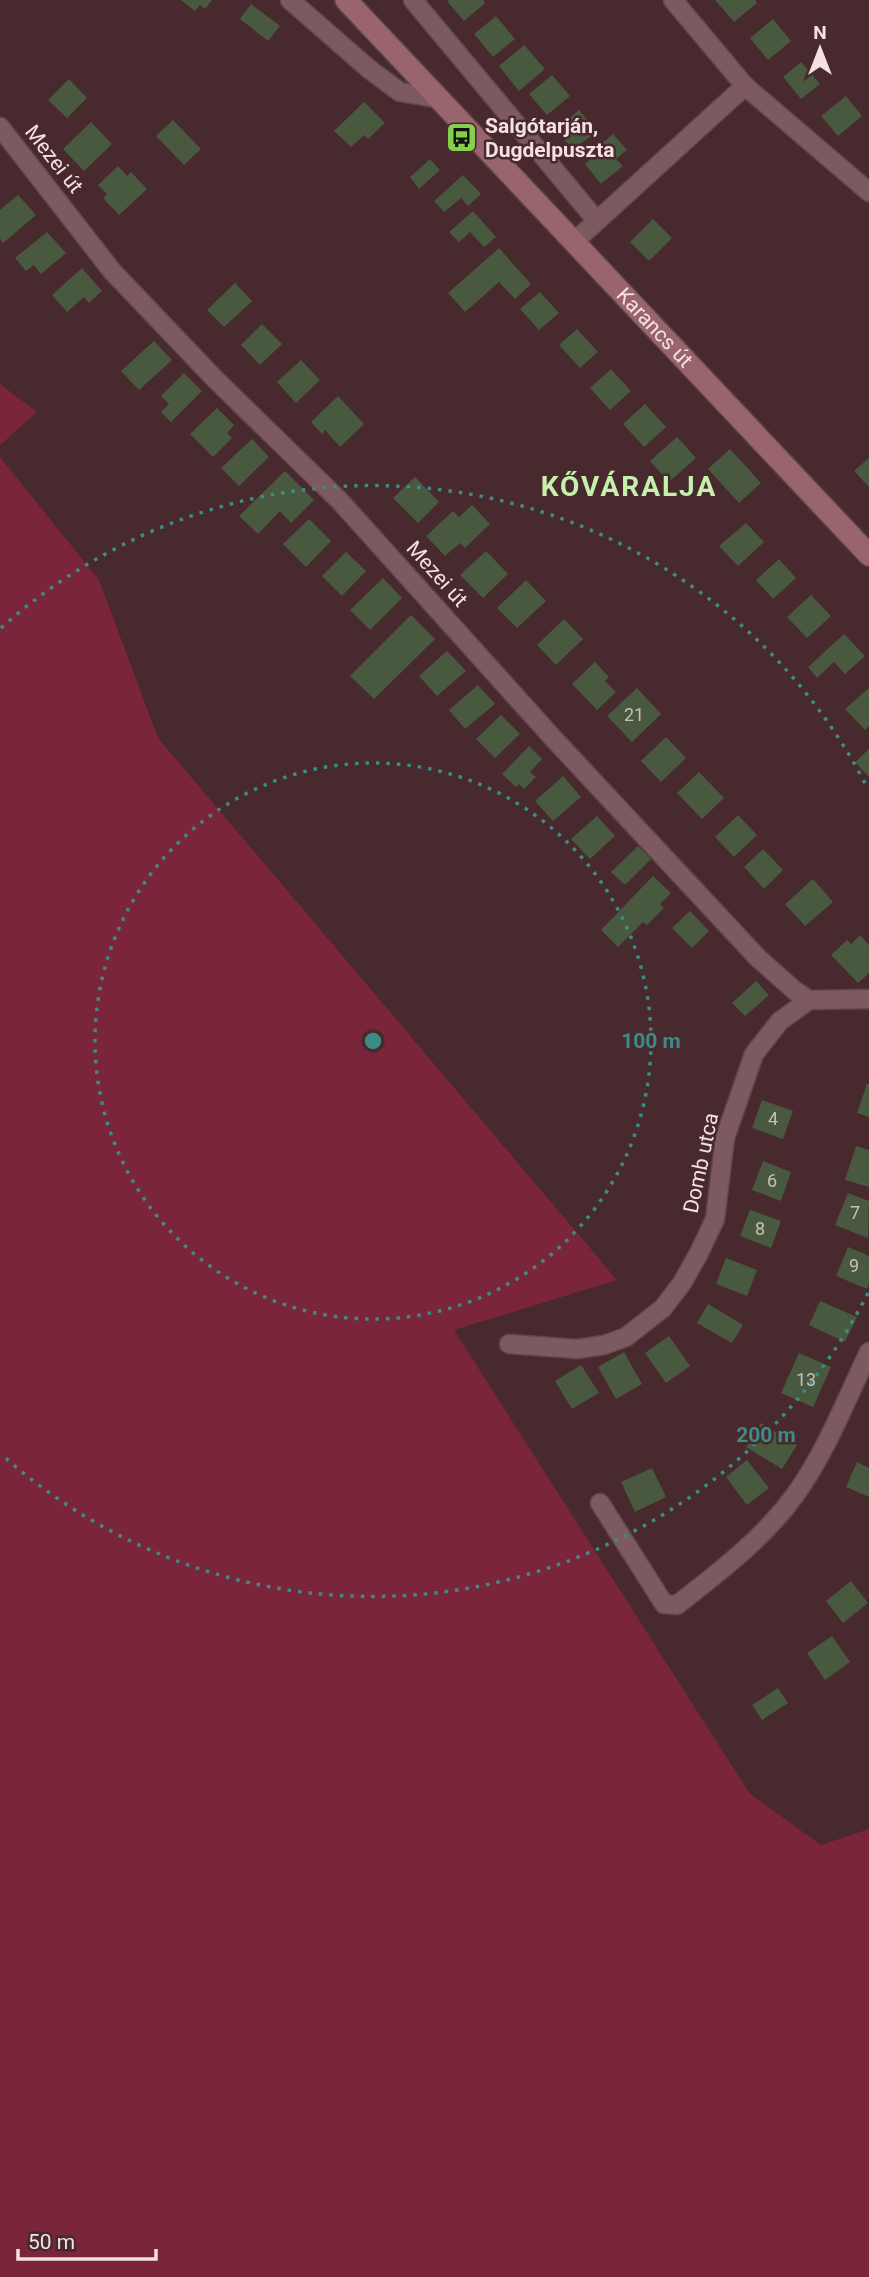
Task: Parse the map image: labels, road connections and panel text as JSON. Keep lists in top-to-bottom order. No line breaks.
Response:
{"streets":{"main road":["Karancs út"],"street":["Mezei út","Domb utca"]},"crossings":[["Mezei út","Domb utca"]],"districts":["KŐVÁRALJA"],"places":{"bus stop":["Salgótarján, Dugdelpuszta"]},"house_numbers":["21","4","6","7","8","9","13"],"scale_bar":"50 m","north":"top","rings":["100 m","200 m"]}
